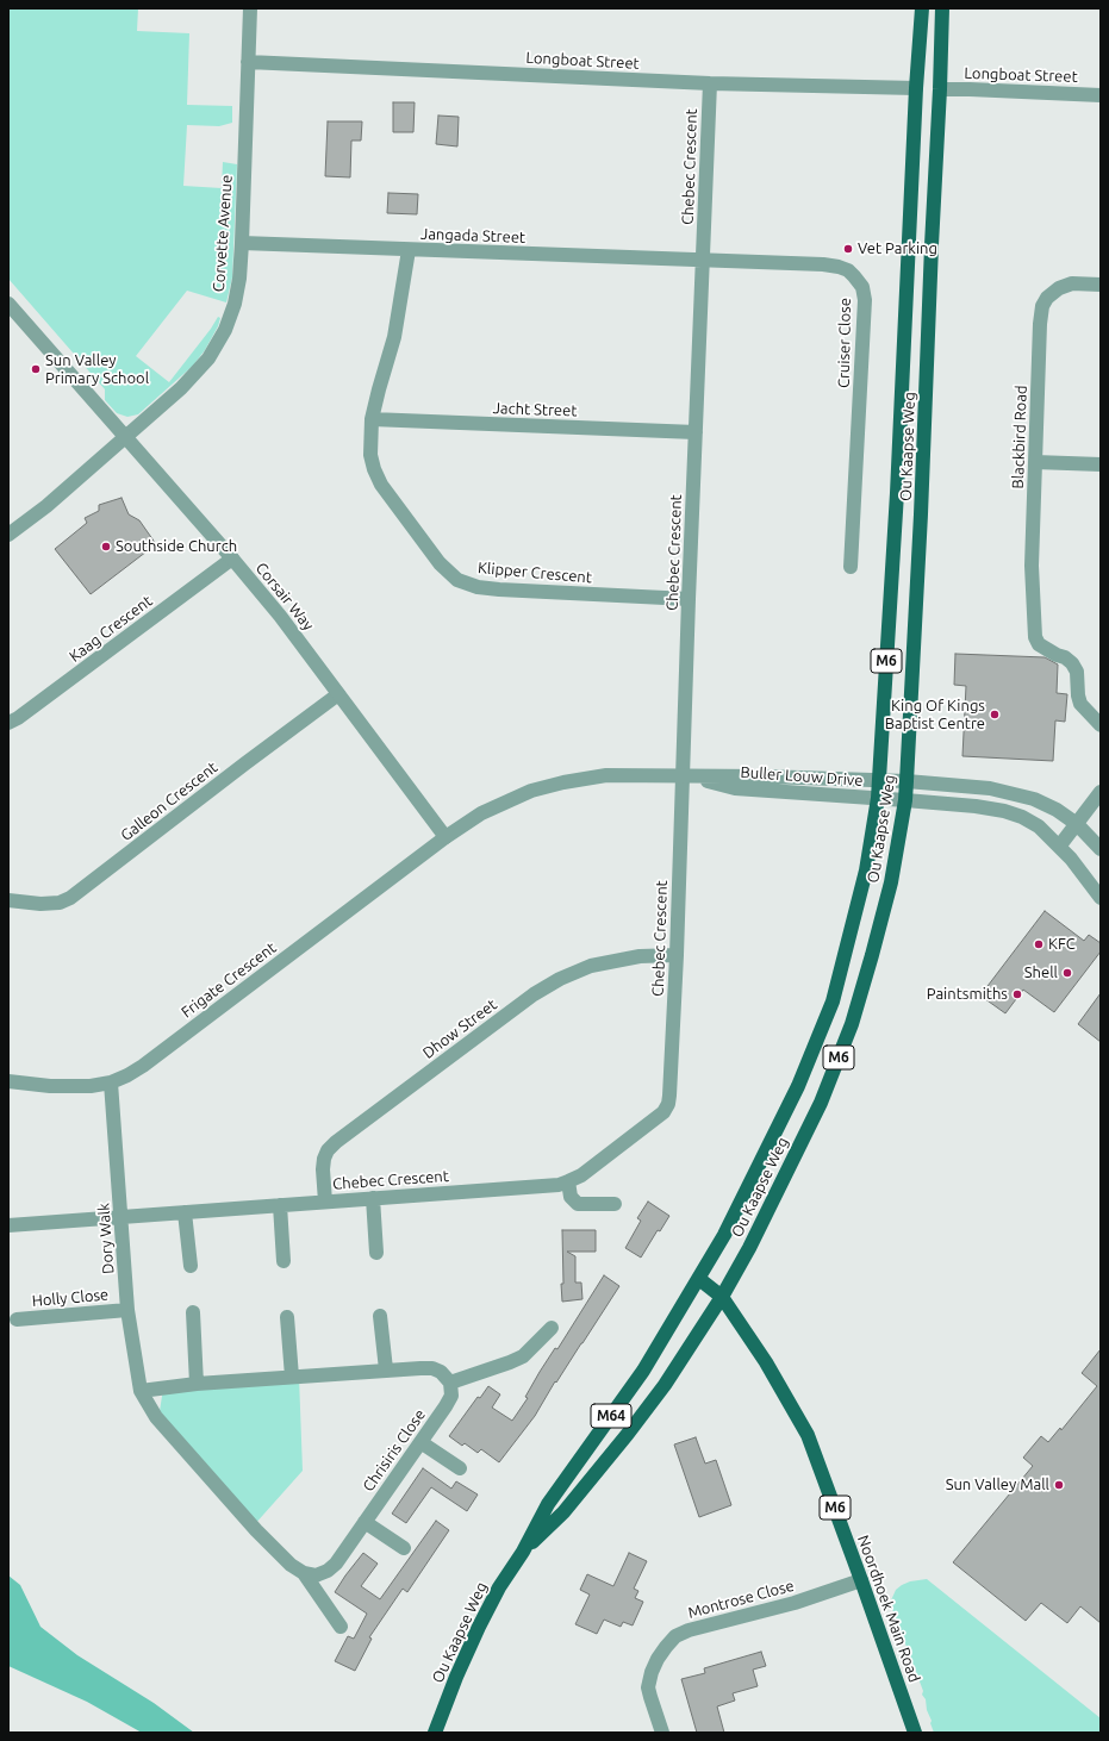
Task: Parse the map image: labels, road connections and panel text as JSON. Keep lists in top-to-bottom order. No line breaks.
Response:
{"streets":{"main road":["Ou Kaapse Weg","M6","M64","Noordhoek Main Road"],"street":["Longboat Street","Chebec Crescent","Corvette Avenue","Jangada Street","Cruiser Close","Jacht Street","Blackbird Road","Klipper Crescent","Corsair Way","Kaag Crescent","Buller Louw Drive","Galleon Crescent","Frigate Crescent","Dhow Street","Dory Walk","Holly Close","Chrisiris Close","Montrose Close"]},"crossings":[["Longboat Street","Chebec Crescent"],["Longboat Street","Corvette Avenue"],["Longboat Street","Ou Kaapse Weg"],["Chebec Crescent","Jangada Street"],["Chebec Crescent","Cruiser Close"],["Chebec Crescent","Jacht Street"],["Chebec Crescent","Klipper Crescent"],["Chebec Crescent","Buller Louw Drive"],["Chebec Crescent","Dhow Street"],["Chebec Crescent","Dory Walk"],["Corvette Avenue","Jangada Street"],["Corvette Avenue","Corsair Way"],["Jangada Street","Cruiser Close"],["Jangada Street","Klipper Crescent"],["Jacht Street","Klipper Crescent"],["Ou Kaapse Weg","Buller Louw Drive"],["Ou Kaapse Weg","Noordhoek Main Road"],["Corsair Way","Kaag Crescent"],["Corsair Way","Buller Louw Drive"],["Corsair Way","Galleon Crescent"],["Corsair Way","Frigate Crescent"],["Buller Louw Drive","Frigate Crescent"],["Frigate Crescent","Dory Walk"],["Dory Walk","Holly Close"],["Montrose Close","Noordhoek Main Road"]],"places":["Vet Parking","Sun Valley Primary School","Southside Church","King Of Kings Baptist Centre","KFC","Shell","Paintsmiths","Sun Valley Mall"]}
